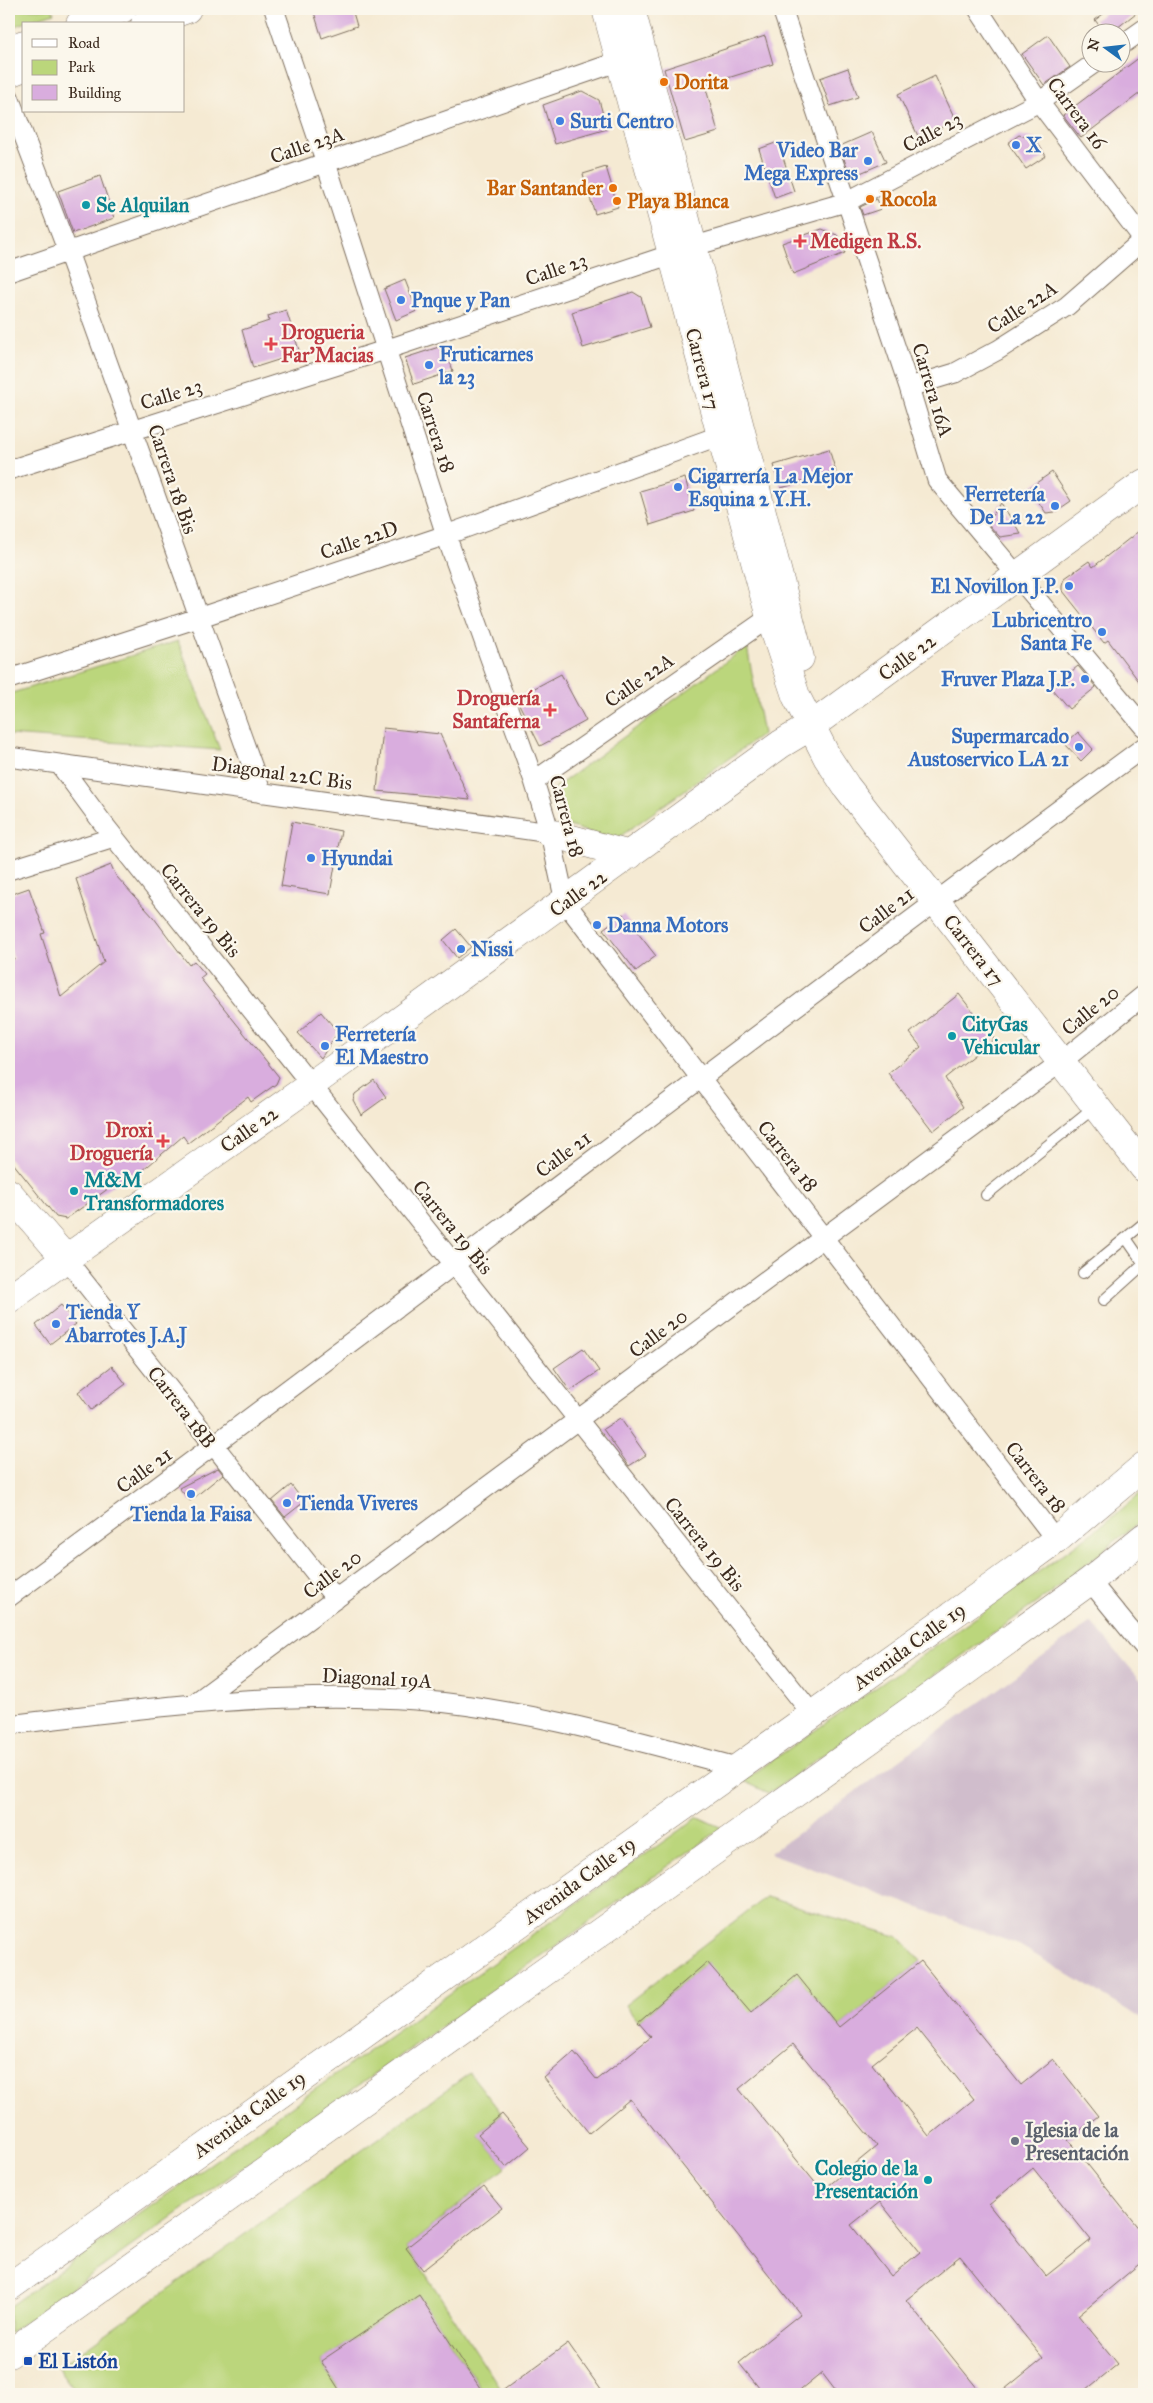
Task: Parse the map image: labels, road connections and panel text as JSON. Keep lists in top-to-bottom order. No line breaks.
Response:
{"streets":{"street":["Carrera 16","Calle 23","Calle 23A","Calle 22A","Carrera 17","Carrera 16A","Carrera 18","Carrera 18 Bis","Calle 22D","Calle 22","Diagonal 22C Bis","Carrera 19 Bis","Calle 21","Calle 20","Carrera 18B","Avenida Calle 19","Diagonal 19A"]},"crossings":[["Carrera 16","Calle 23"],["Carrera 16","Calle 22A"],["Calle 23","Carrera 17"],["Calle 23","Carrera 16A"],["Calle 23","Carrera 18"],["Calle 23","Carrera 18 Bis"],["Calle 23A","Carrera 17"],["Calle 23A","Carrera 18"],["Calle 23A","Carrera 18 Bis"],["Calle 22A","Carrera 17"],["Calle 22A","Carrera 16A"],["Calle 22A","Carrera 18"],["Carrera 17","Calle 22D"],["Carrera 17","Calle 22"],["Carrera 17","Calle 21"],["Carrera 17","Calle 20"],["Carrera 16A","Calle 22"],["Carrera 18","Calle 22D"],["Carrera 18","Calle 22"],["Carrera 18","Diagonal 22C Bis"],["Carrera 18","Calle 21"],["Carrera 18","Calle 20"],["Carrera 18","Avenida Calle 19"],["Carrera 18 Bis","Calle 22D"],["Carrera 18 Bis","Diagonal 22C Bis"],["Calle 22","Carrera 19 Bis"],["Calle 22","Carrera 18B"],["Diagonal 22C Bis","Carrera 19 Bis"],["Carrera 19 Bis","Calle 21"],["Carrera 19 Bis","Calle 20"],["Carrera 19 Bis","Avenida Calle 19"],["Calle 21","Carrera 18B"],["Calle 20","Carrera 18B"],["Calle 20","Diagonal 19A"],["Avenida Calle 19","Diagonal 19A"]],"places":{"other":["Dorita","Surti Centro","X","Video Bar Mega Express","Bar Santander","Rocola","Playa Blanca","Se Alquilan","Pnque y Pan","Fruticarnes la 23","Cigarrería La Mejor Esquina 2 Y.H.","Ferretería De La 22","El Novillon J.P.","Lubricentro Santa Fe","Fruver Plaza J.P.","Supermarcado Austoservico LA 21","Hyundai","Danna Motors","Nissi","CityGas Vehicular","Ferretería El Maestro","M&M Transformadores","Tienda Y Abarrotes J.A.J","Tienda la Faisa","Tienda Viveres","Iglesia de la Presentación","Colegio de la Presentación"],"health":["Medigen R.S.","Drogueria Far'Macias","Droguería Santaferna","Droxi Droguería"],"transit":["El Listón"]},"legend":["Road","Park","Building"],"north":"left"}
